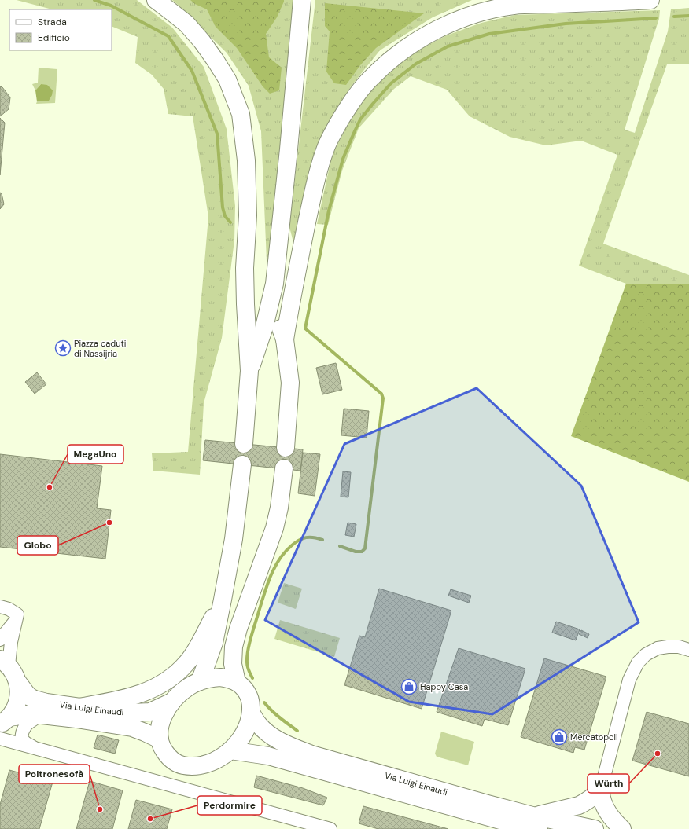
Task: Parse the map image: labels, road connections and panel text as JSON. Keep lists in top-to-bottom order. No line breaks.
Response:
{"streets":{"main road":["Via Luigi Einaudi"]},"places":{"place":["Piazza caduti di Nassijria"],"other":["MegaUno","Globo","Würth","Poltronesofà","Perdormire"],"shop":["Happy Casa","Mercatopoli"]},"legend":["Strada","Edificio"]}
